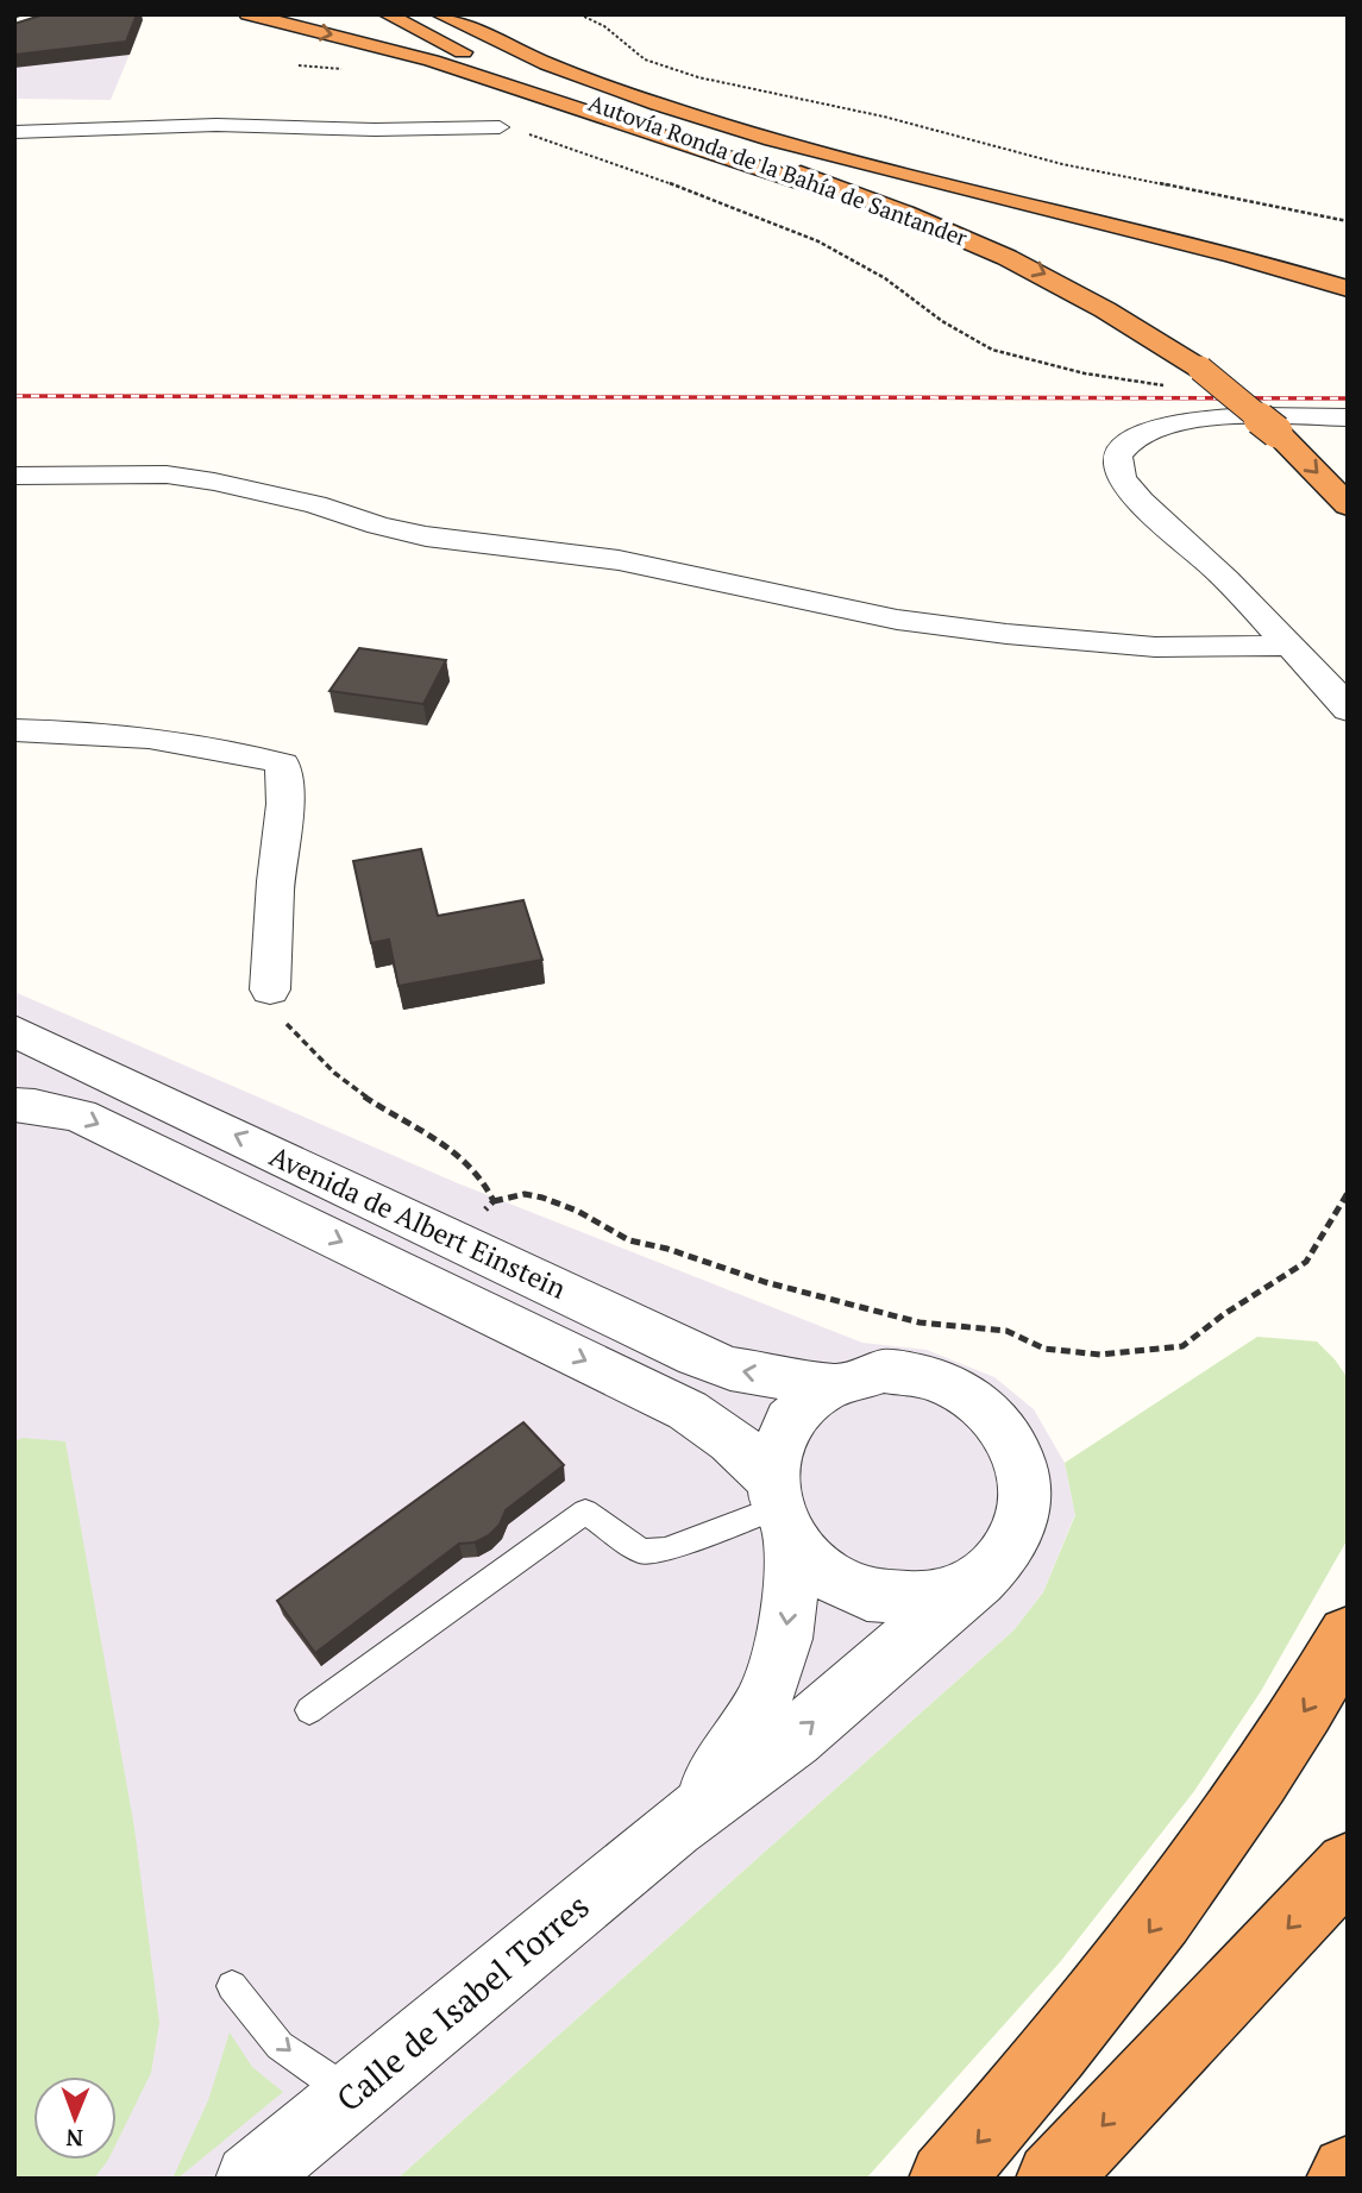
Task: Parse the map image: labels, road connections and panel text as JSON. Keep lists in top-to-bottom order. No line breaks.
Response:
{"streets":{"highway":["Autovía Ronda de la Bahía de Santander"],"street":["Avenida de Albert Einstein","Calle de Isabel Torres"]},"crossings":[["Avenida de Albert Einstein","Calle de Isabel Torres"]],"north":"bottom"}
